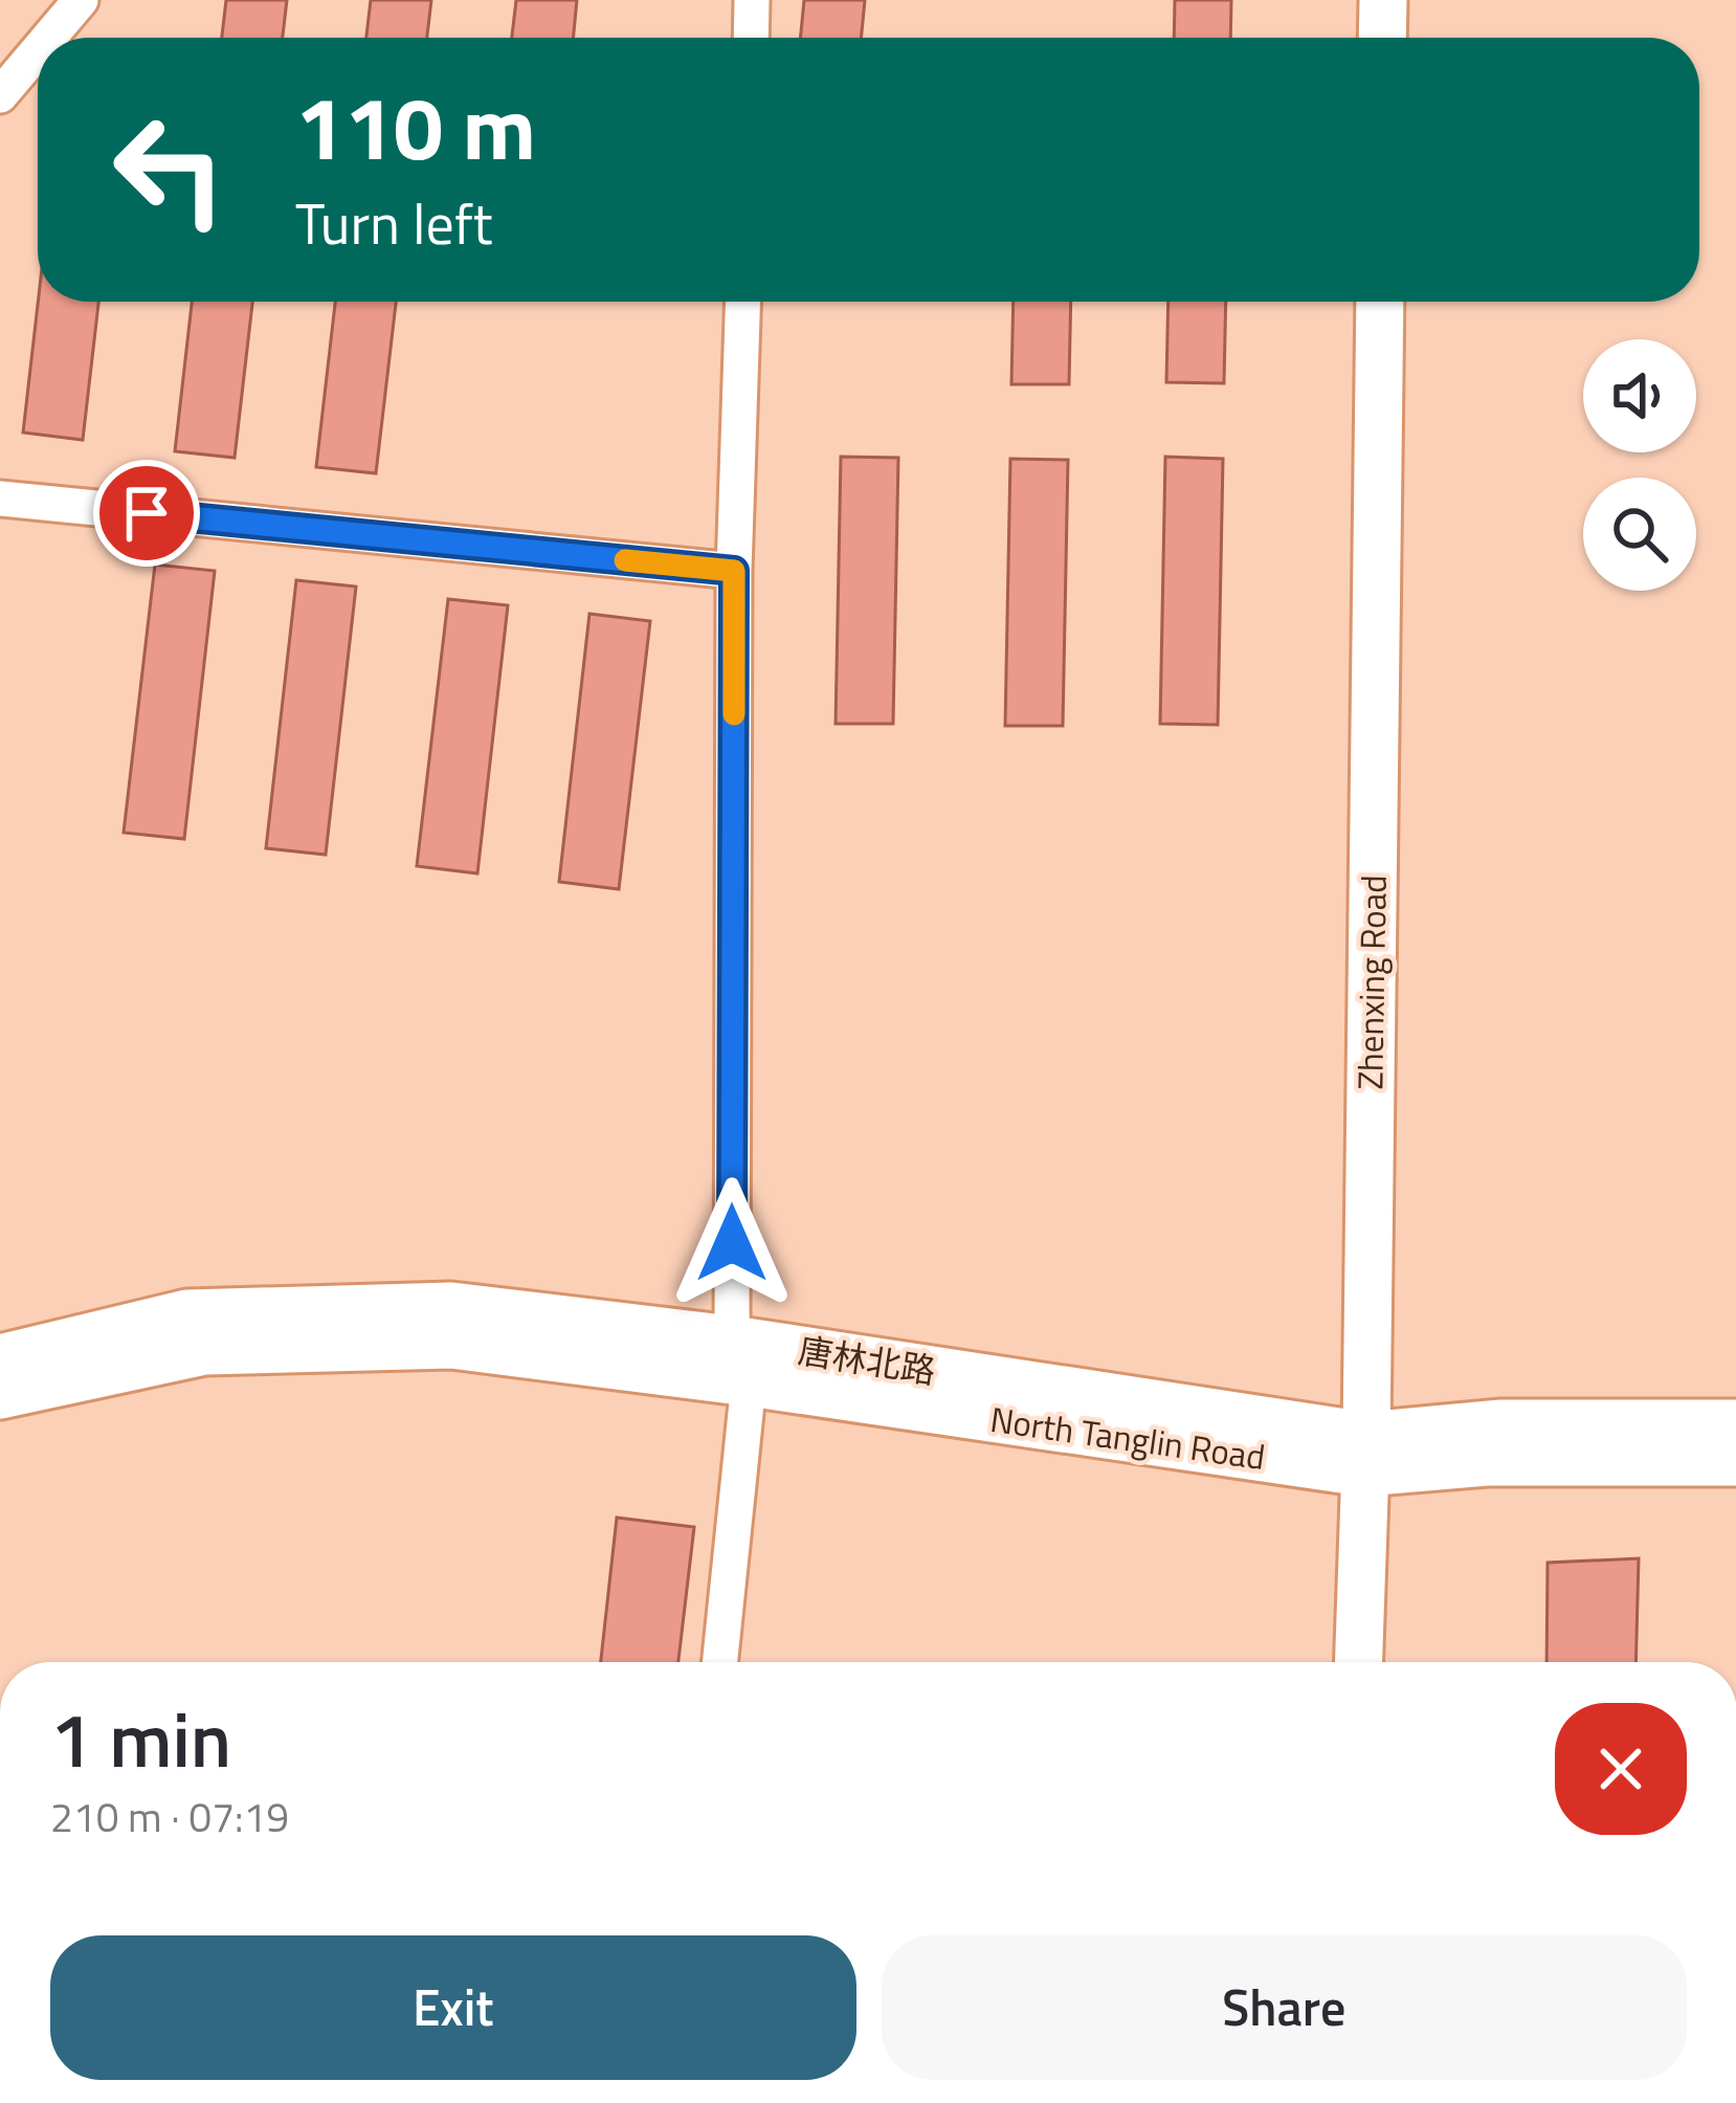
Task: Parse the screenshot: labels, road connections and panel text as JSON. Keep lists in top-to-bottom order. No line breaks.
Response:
{"streets":{"main road":["Zhenxing Road","North Tanglin Road"]},"crossings":[["Zhenxing Road","North Tanglin Road"]],"page":{"turn":["110 m","Turn left"],"heading":["1 min","210 m · 07:19"],"buttons":["Exit","Share"]}}
